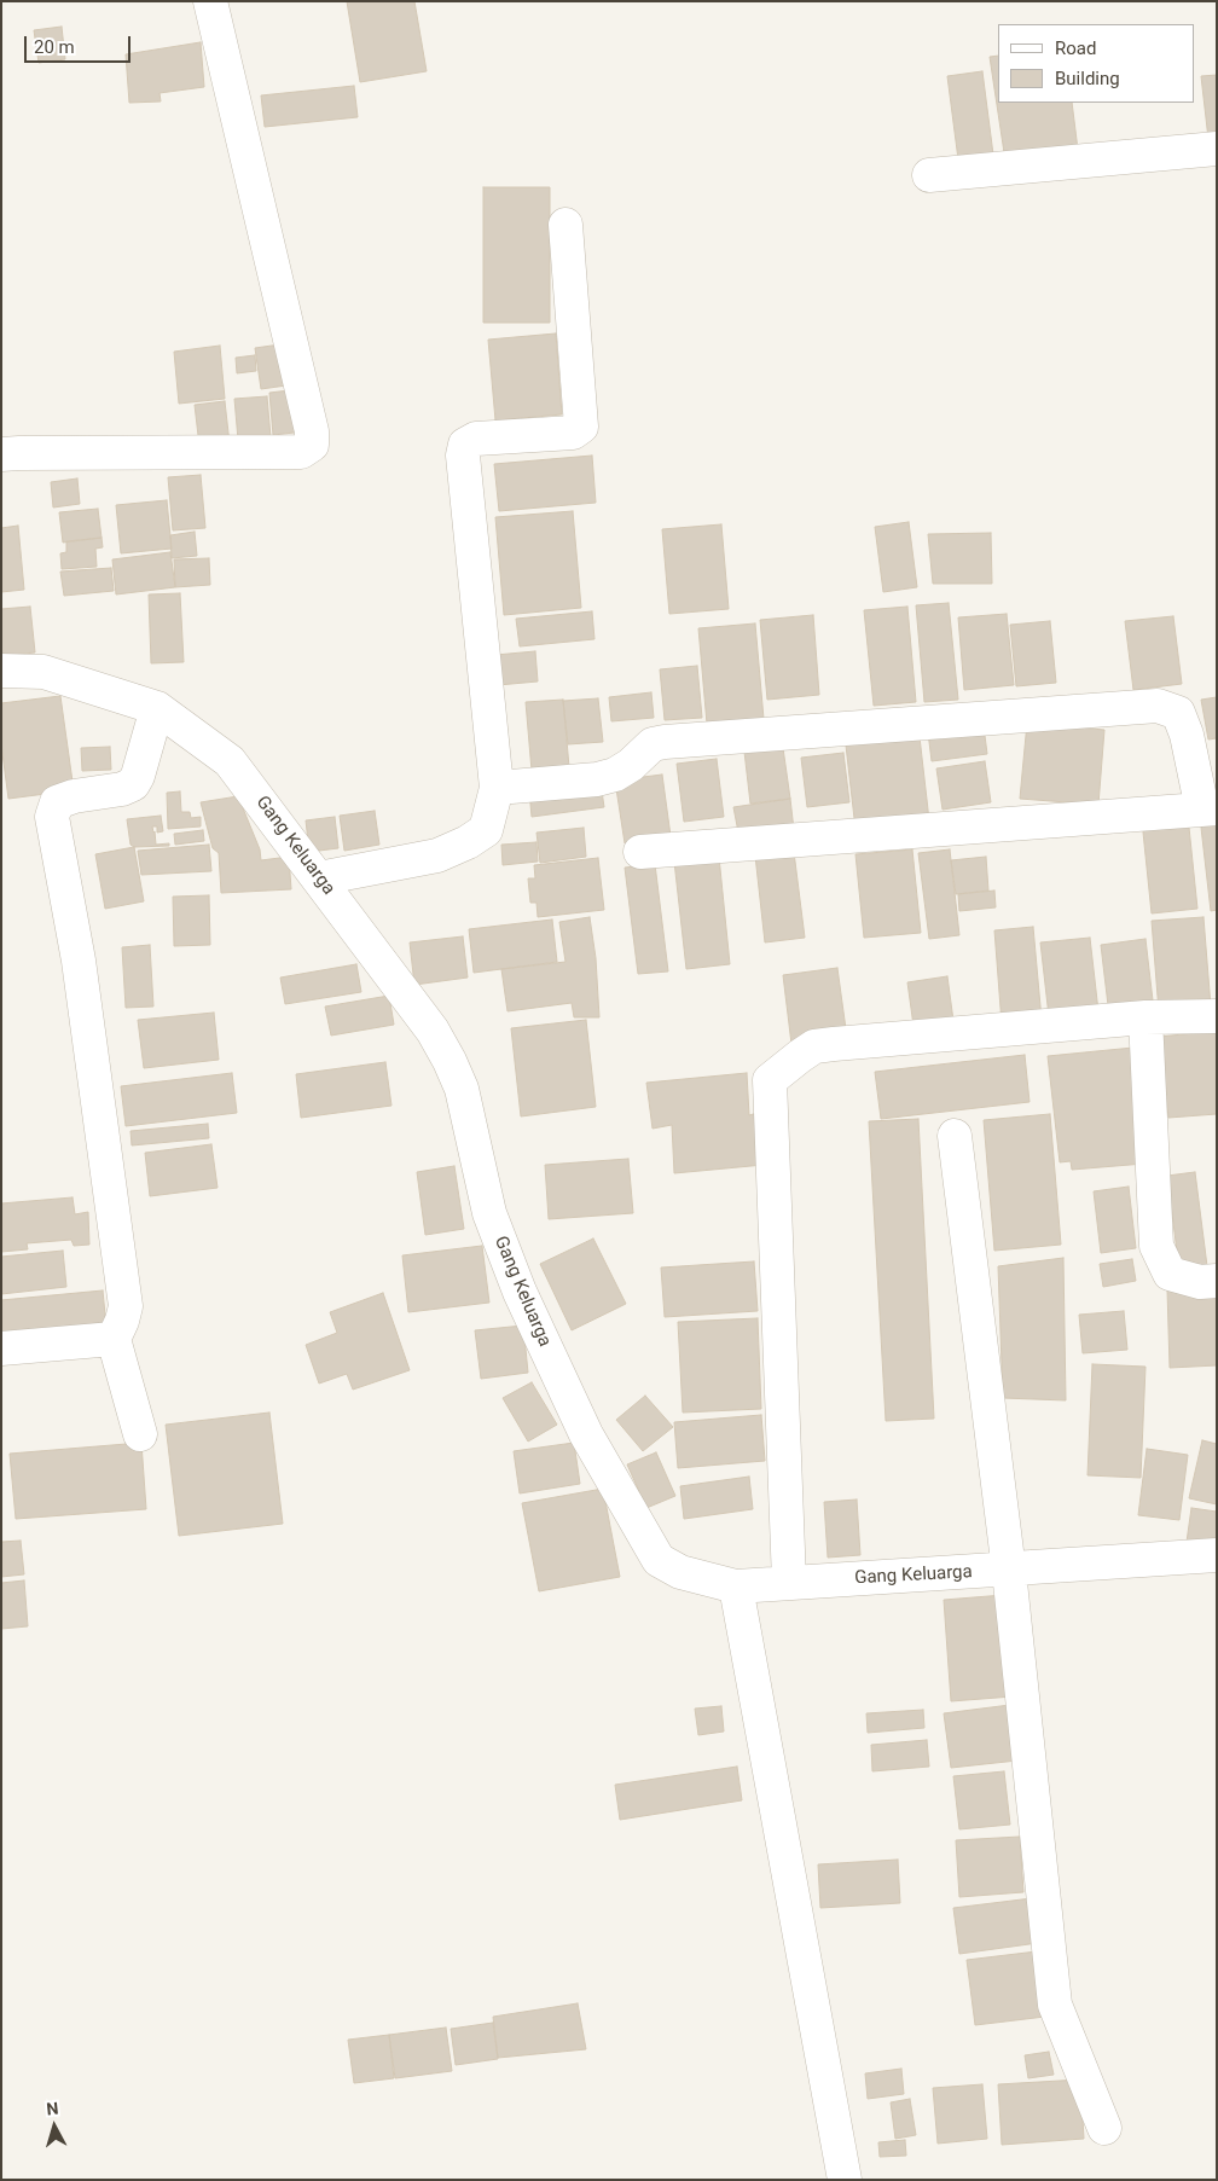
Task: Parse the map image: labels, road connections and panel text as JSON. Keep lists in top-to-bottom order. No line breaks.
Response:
{"streets":{"street":["Gang Keluarga"]},"legend":["Road","Building"],"scale_bar":"20 m","north":"top"}
